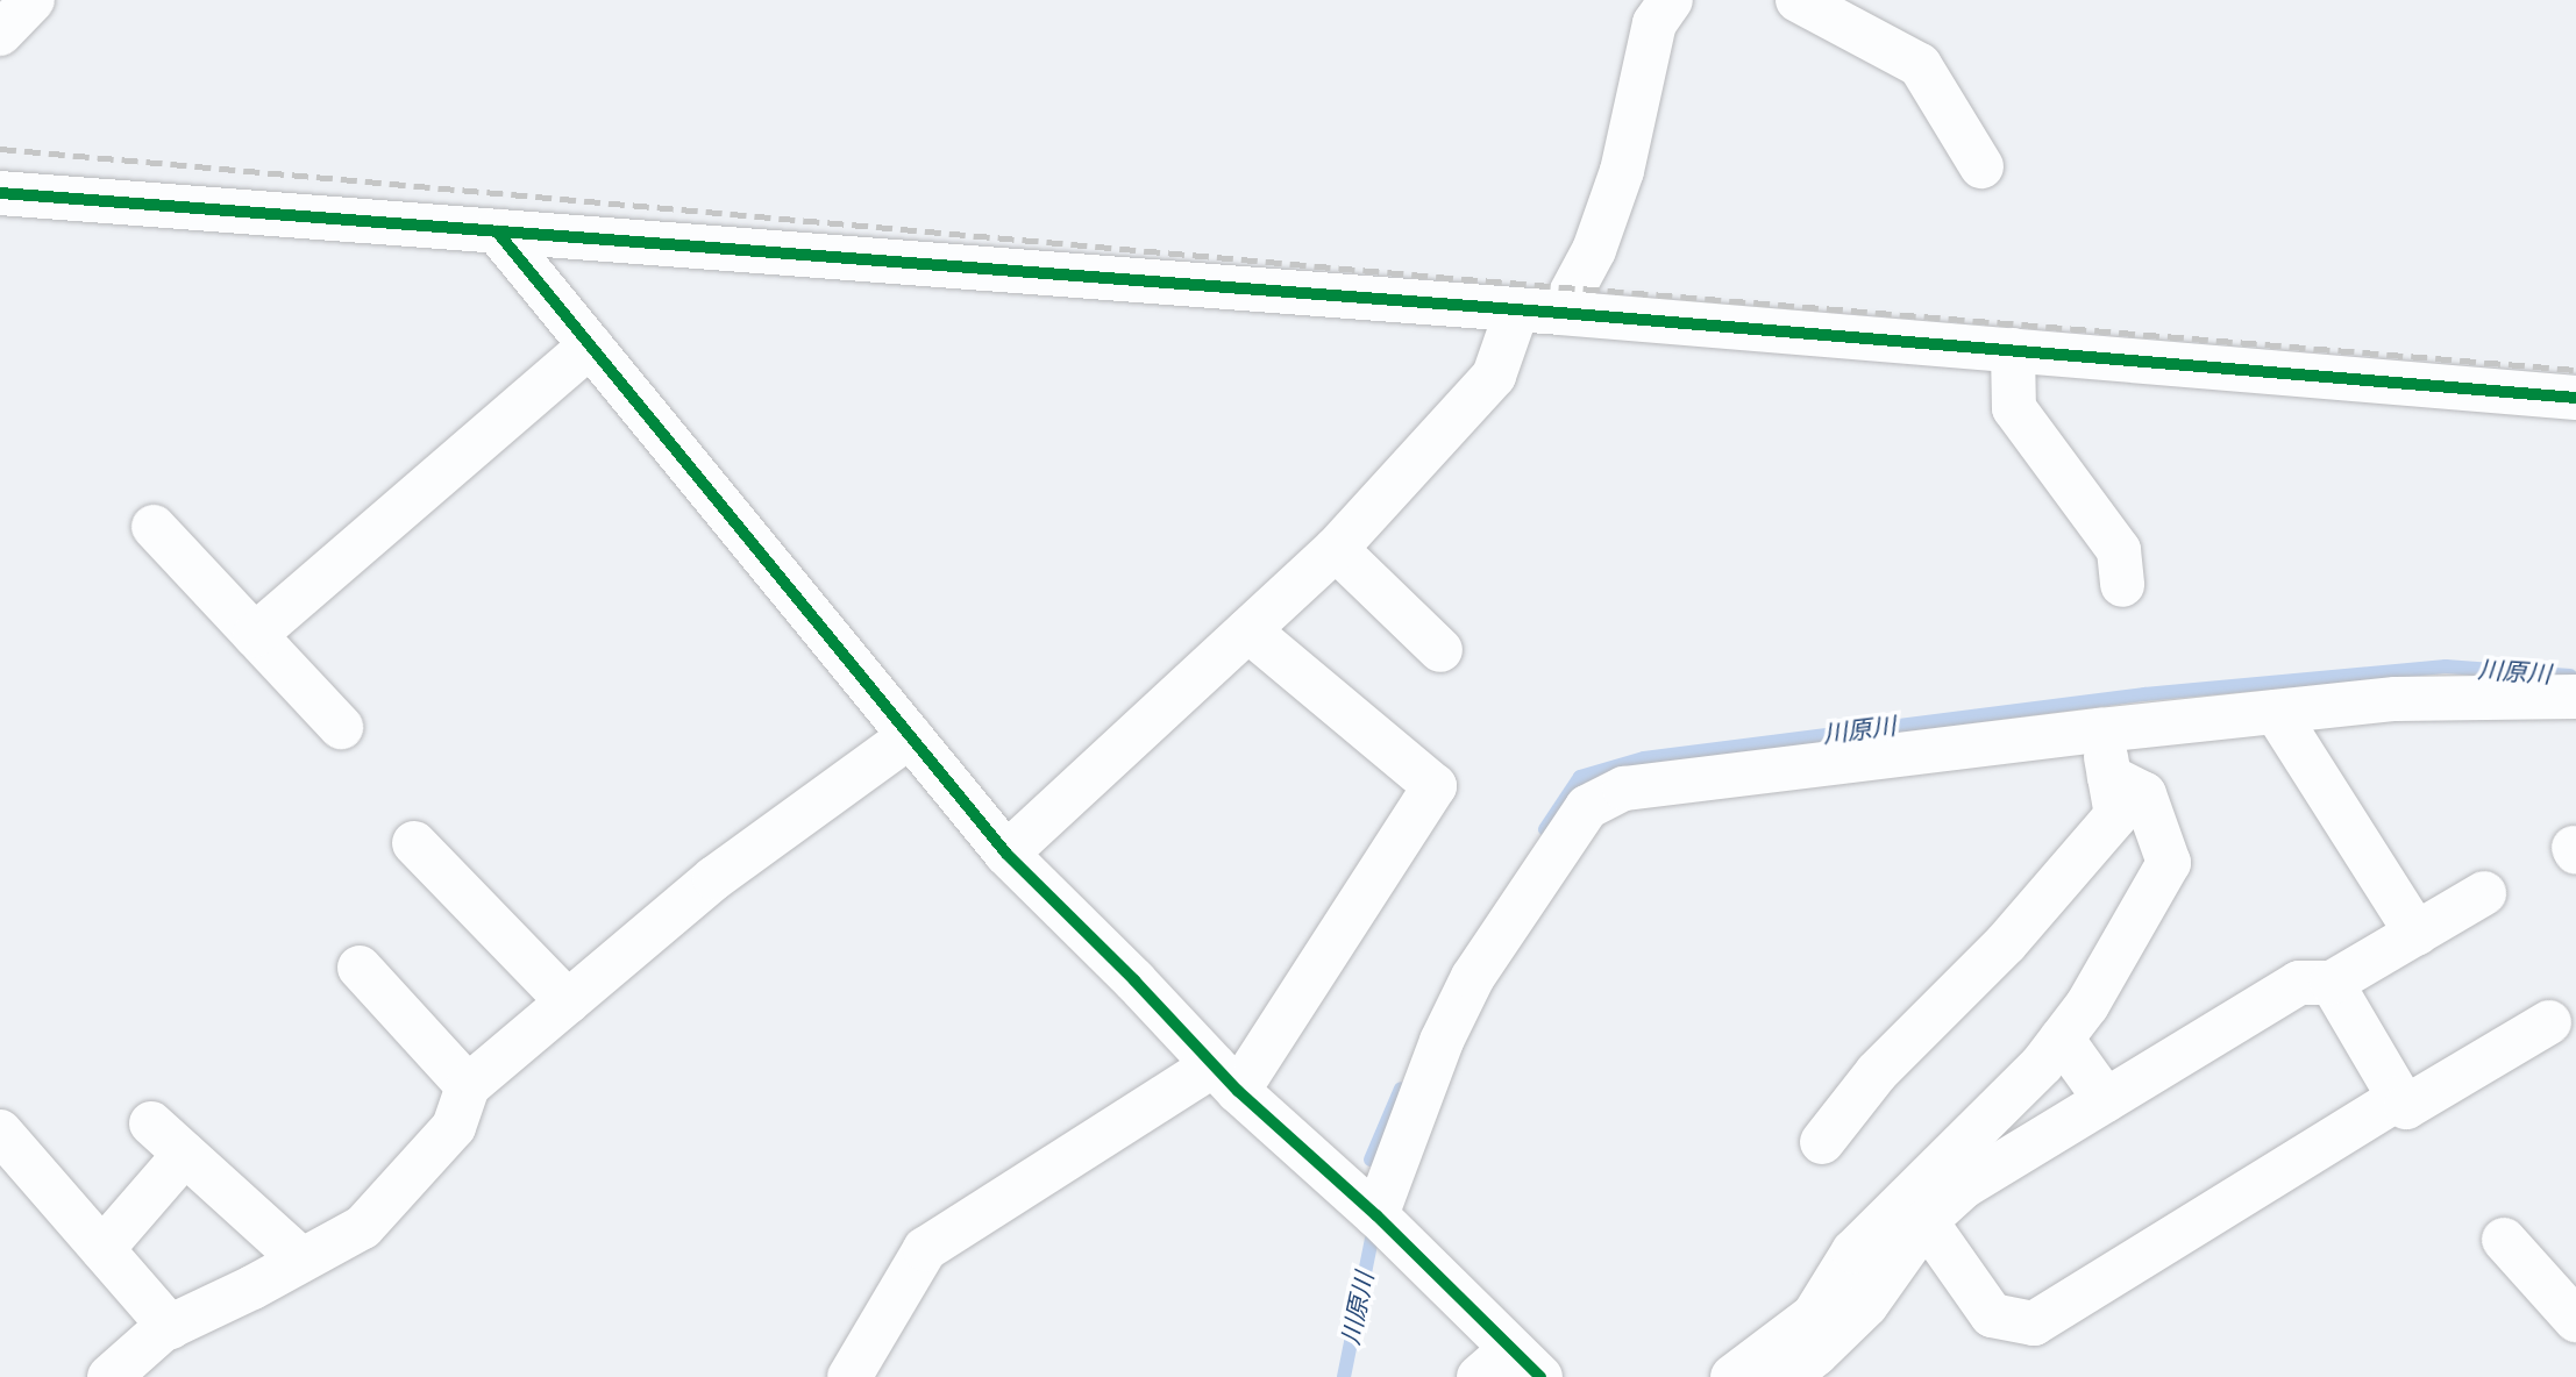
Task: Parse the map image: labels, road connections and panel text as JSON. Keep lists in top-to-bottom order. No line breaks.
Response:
{"water":["川原川"]}
